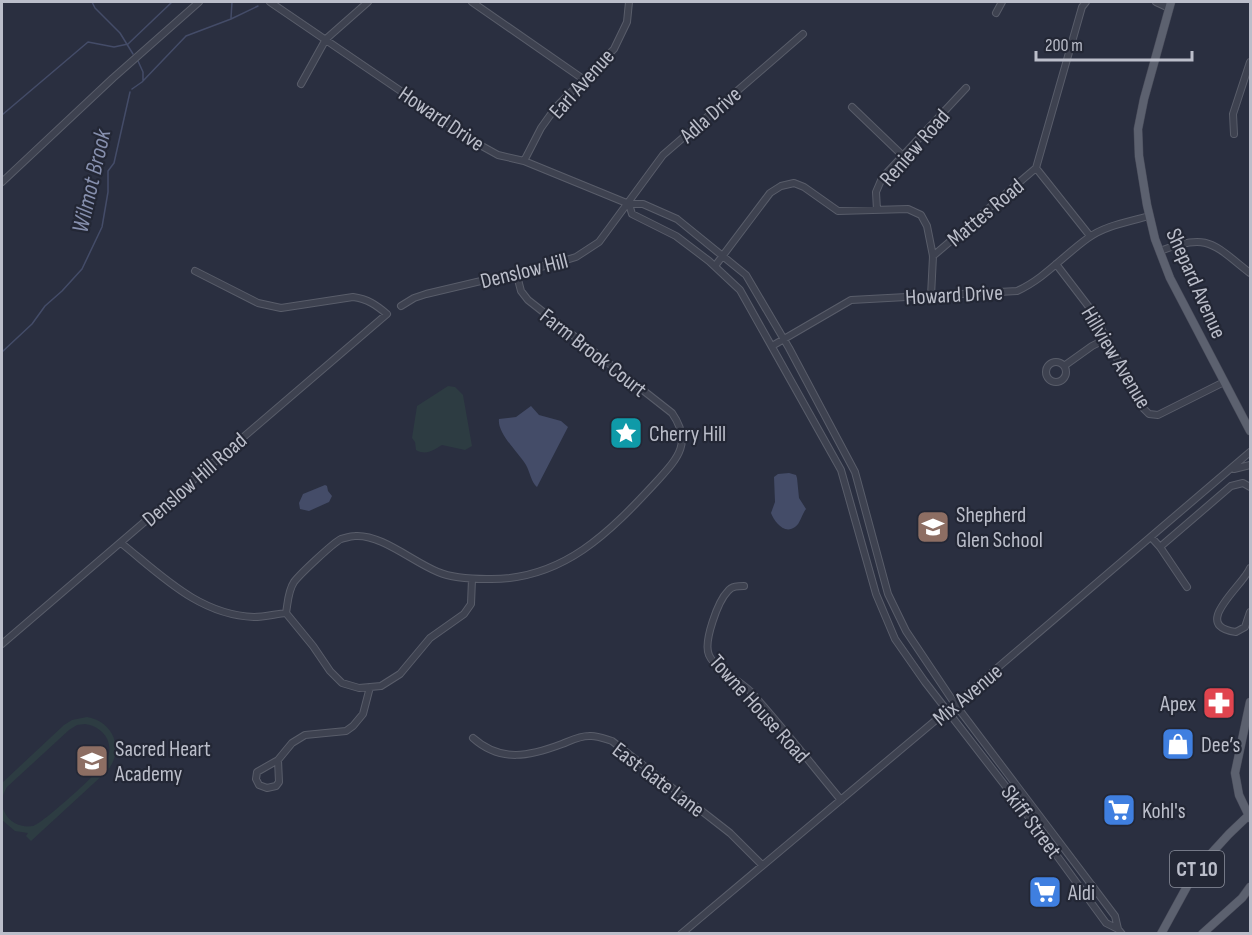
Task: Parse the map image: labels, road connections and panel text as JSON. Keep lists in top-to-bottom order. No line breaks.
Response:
{"streets":{"main road":["Shepard Avenue","CT 10"],"street":["Earl Avenue","Adla Drive","Howard Drive","Reniew Road","Mattes Road","Denslow Hill","Farm Brook Court","Hillview Avenue","Denslow Hill Road","Mix Avenue","Towne House Road","East Gate Lane","Skiff Street"]},"crossings":[["Earl Avenue","Howard Drive"],["Adla Drive","Howard Drive"],["Adla Drive","Denslow Hill"],["Howard Drive","Denslow Hill"],["Howard Drive","Shepard Avenue"],["Howard Drive","Hillview Avenue"],["Howard Drive","Skiff Street"],["Denslow Hill","Farm Brook Court"],["Shepard Avenue","Hillview Avenue"],["Mix Avenue","Towne House Road"],["Mix Avenue","East Gate Lane"],["Mix Avenue","Skiff Street"]],"water":["Wilmot Brook"],"places":{"place":["Cherry Hill"],"school or university":["Shepherd Glen School","Sacred Heart Academy"],"pharmacy":["Apex"],"shop":["Dee’s"],"supermarket":["Kohl's","Aldi"]},"scale_bar":"200 m"}
